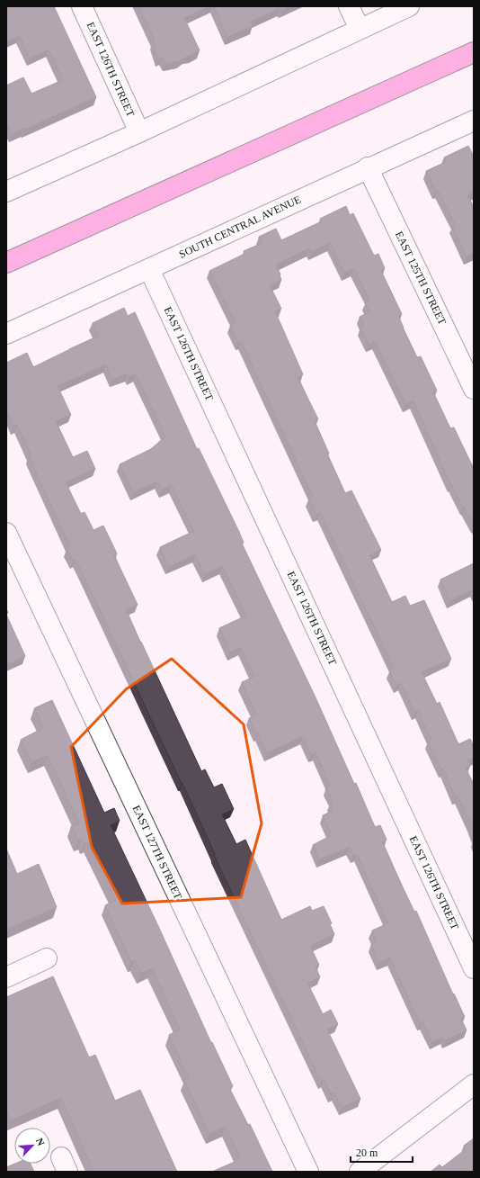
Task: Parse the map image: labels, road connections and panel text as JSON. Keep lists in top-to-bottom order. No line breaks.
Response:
{"streets":{"street":["EAST 126TH STREET","SOUTH CENTRAL AVENUE","EAST 125TH STREET","EAST 127TH STREET"]},"crossings":[["EAST 126TH STREET","SOUTH CENTRAL AVENUE"],["SOUTH CENTRAL AVENUE","EAST 125TH STREET"]],"scale_bar":"20 m","north":"top right"}
